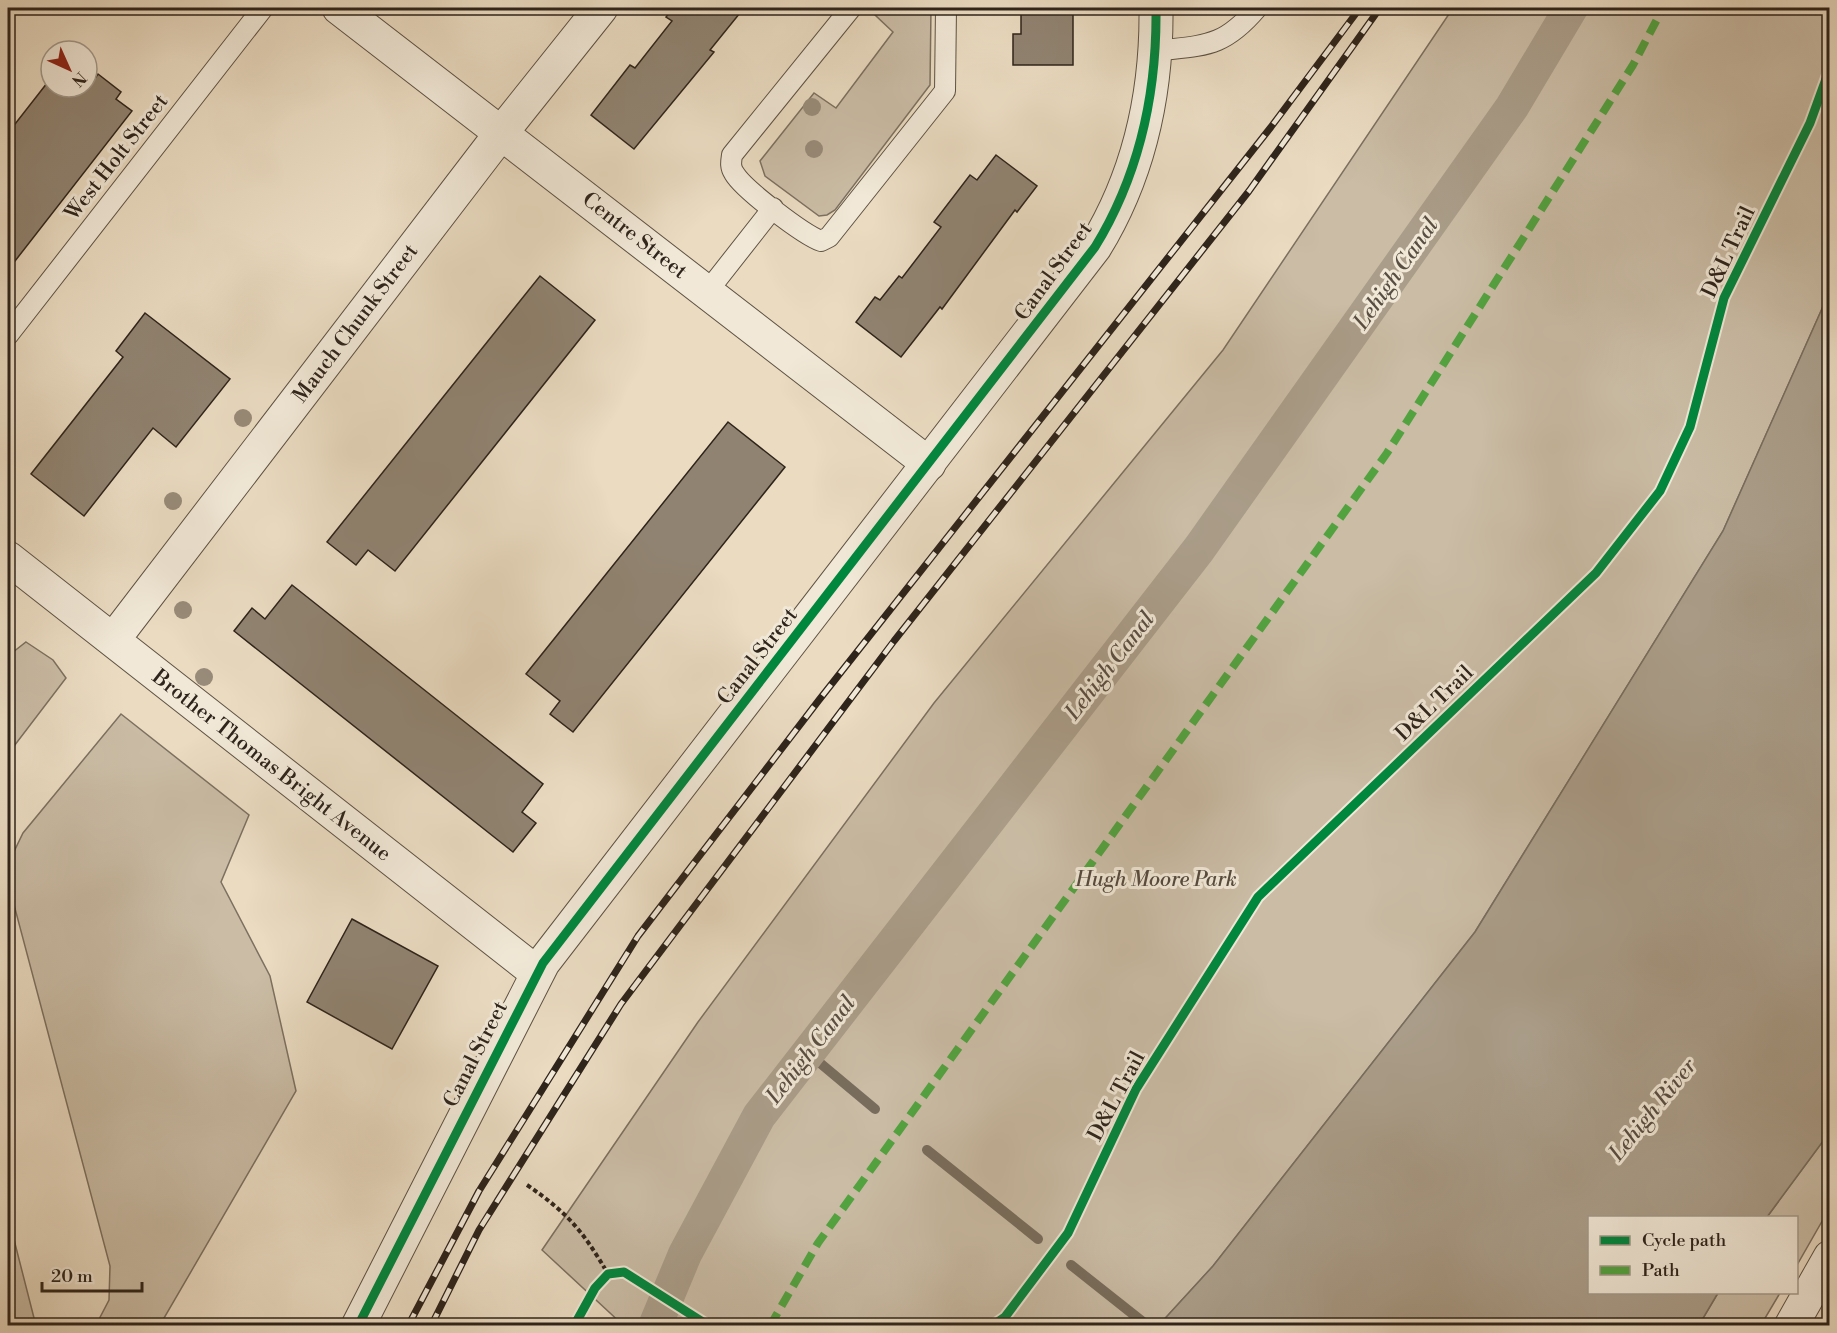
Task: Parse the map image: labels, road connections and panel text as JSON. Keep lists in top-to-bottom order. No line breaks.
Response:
{"streets":{"street":["Centre Street","Canal Street","Mauch Chunk Street","Brother Thomas Bright Avenue"],"lane":["West Holt Street"],"cycle path":["D&L Trail"]},"crossings":[["Centre Street","Canal Street"],["Centre Street","Mauch Chunk Street"],["Canal Street","Brother Thomas Bright Avenue"],["Mauch Chunk Street","Brother Thomas Bright Avenue"]],"water":["Lehigh Canal","Lehigh River"],"parks":["Hugh Moore Park"],"legend":["Cycle path","Path"],"scale_bar":"20 m","north":"bottom right"}
